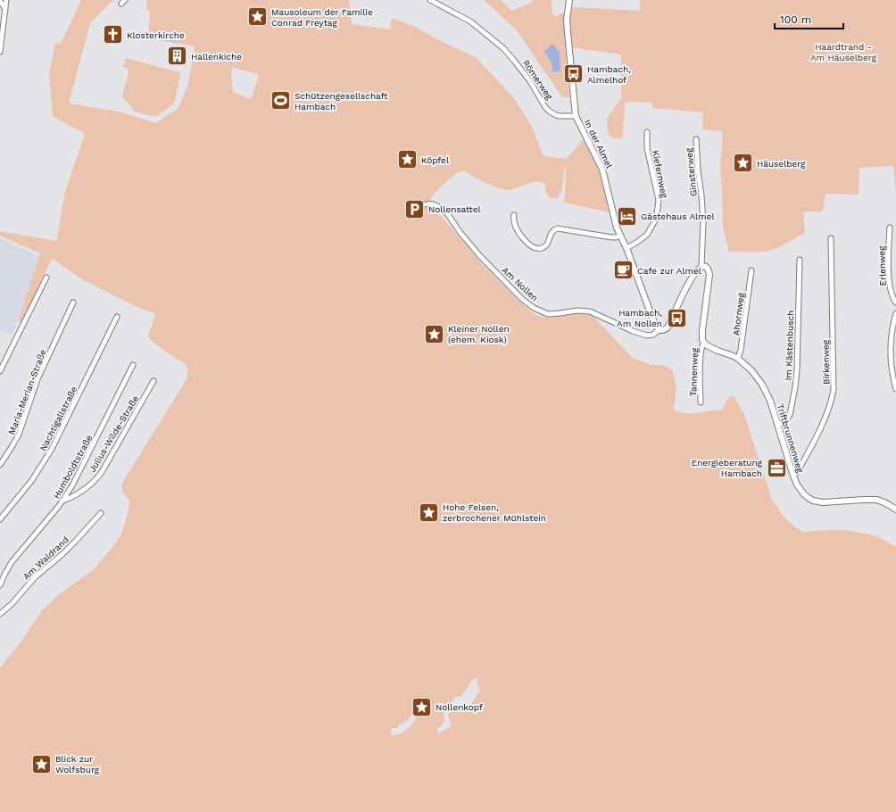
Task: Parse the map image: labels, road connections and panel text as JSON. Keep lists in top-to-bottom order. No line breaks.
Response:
{"streets":{"street":["Römerweg","In der Almel","Ginsterweg","Kiefernweg","Erlenweg","Am Nollen","Ahornweg","Im Kästenbusch","Birkenweg","Tannenweg","Maria-Merian-Straße","Nachtigallstraße","Julius-Wilde-Straße","Triftbrunnenweg","Humboldtstraße","Am Waldrand"]},"crossings":[["Römerweg","In der Almel"],["In der Almel","Kiefernweg"],["In der Almel","Am Nollen"],["Ahornweg","Triftbrunnenweg"],["Im Kästenbusch","Triftbrunnenweg"],["Birkenweg","Triftbrunnenweg"],["Tannenweg","Triftbrunnenweg"],["Julius-Wilde-Straße","Humboldtstraße"]],"parks":["Haardtrand - Am Häuselberg"],"places":{"place":["Mausoleum der Familie Conrad Freytag","Köpfel","Häuselberg","Kleiner Nollen (ehem. Kiosk)","Hohe Felsen, zerbrochener Mühlstein","Nollenkopf","Blick zur Wolfsburg"],"church":["Klosterkirche"],"building":["Hallenkiche"],"bus stop":["Hambach, Almelhof","Hambach, Am Nollen"],"sports":["Schützengesellschaft Hambach"],"parking":["Nollensattel"],"hotel":["Gästehaus Almel"],"cafe":["Cafe zur Almel"],"office":["Energieberatung Hambach"]},"scale_bar":"100 m"}
